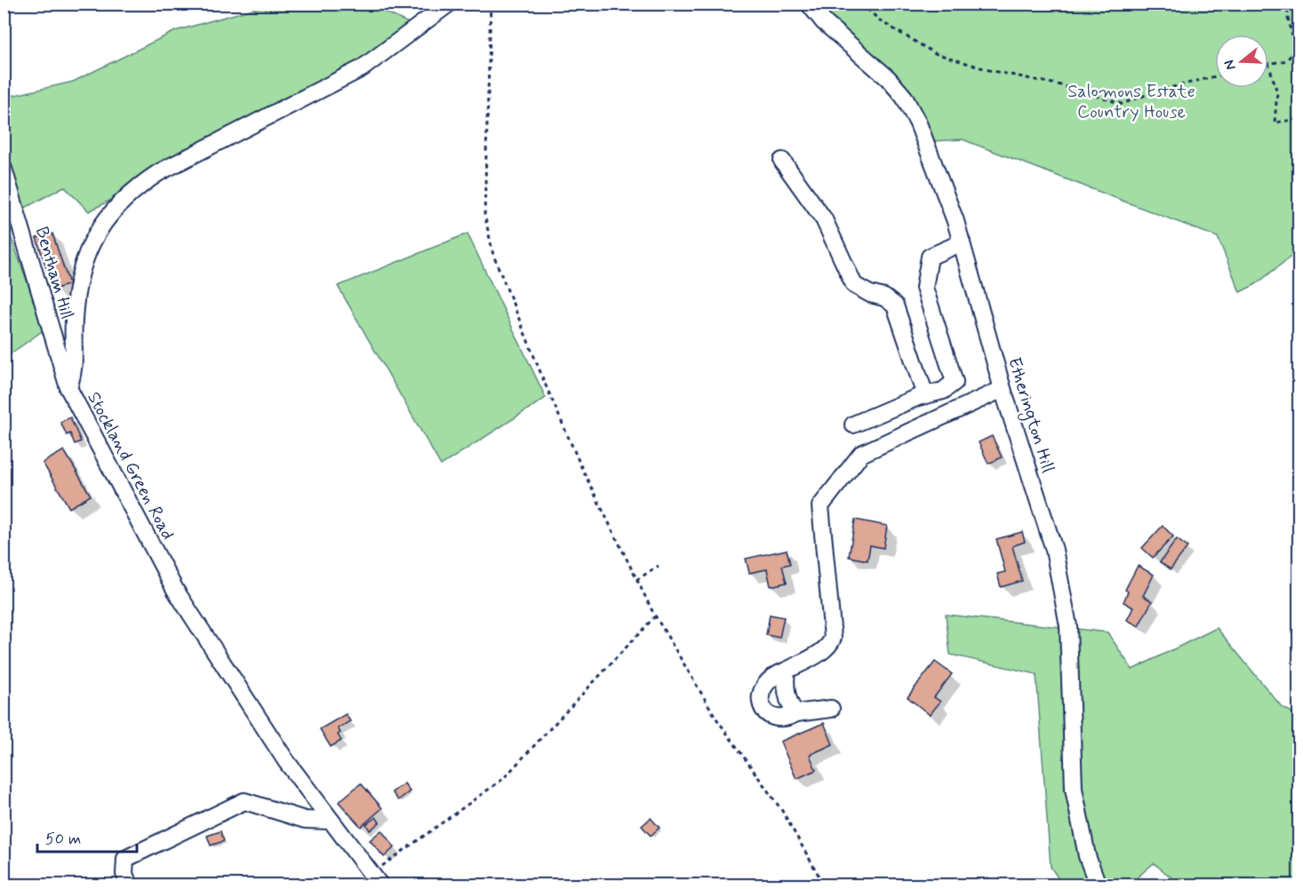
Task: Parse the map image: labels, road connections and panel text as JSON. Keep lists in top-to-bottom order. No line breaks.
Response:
{"streets":{"street":["Bentham Hill","Etherington Hill","Stockland Green Road"]},"crossings":[["Bentham Hill","Stockland Green Road"]],"parks":["Salomons Estate Country House"],"scale_bar":"50 m","north":"left"}
